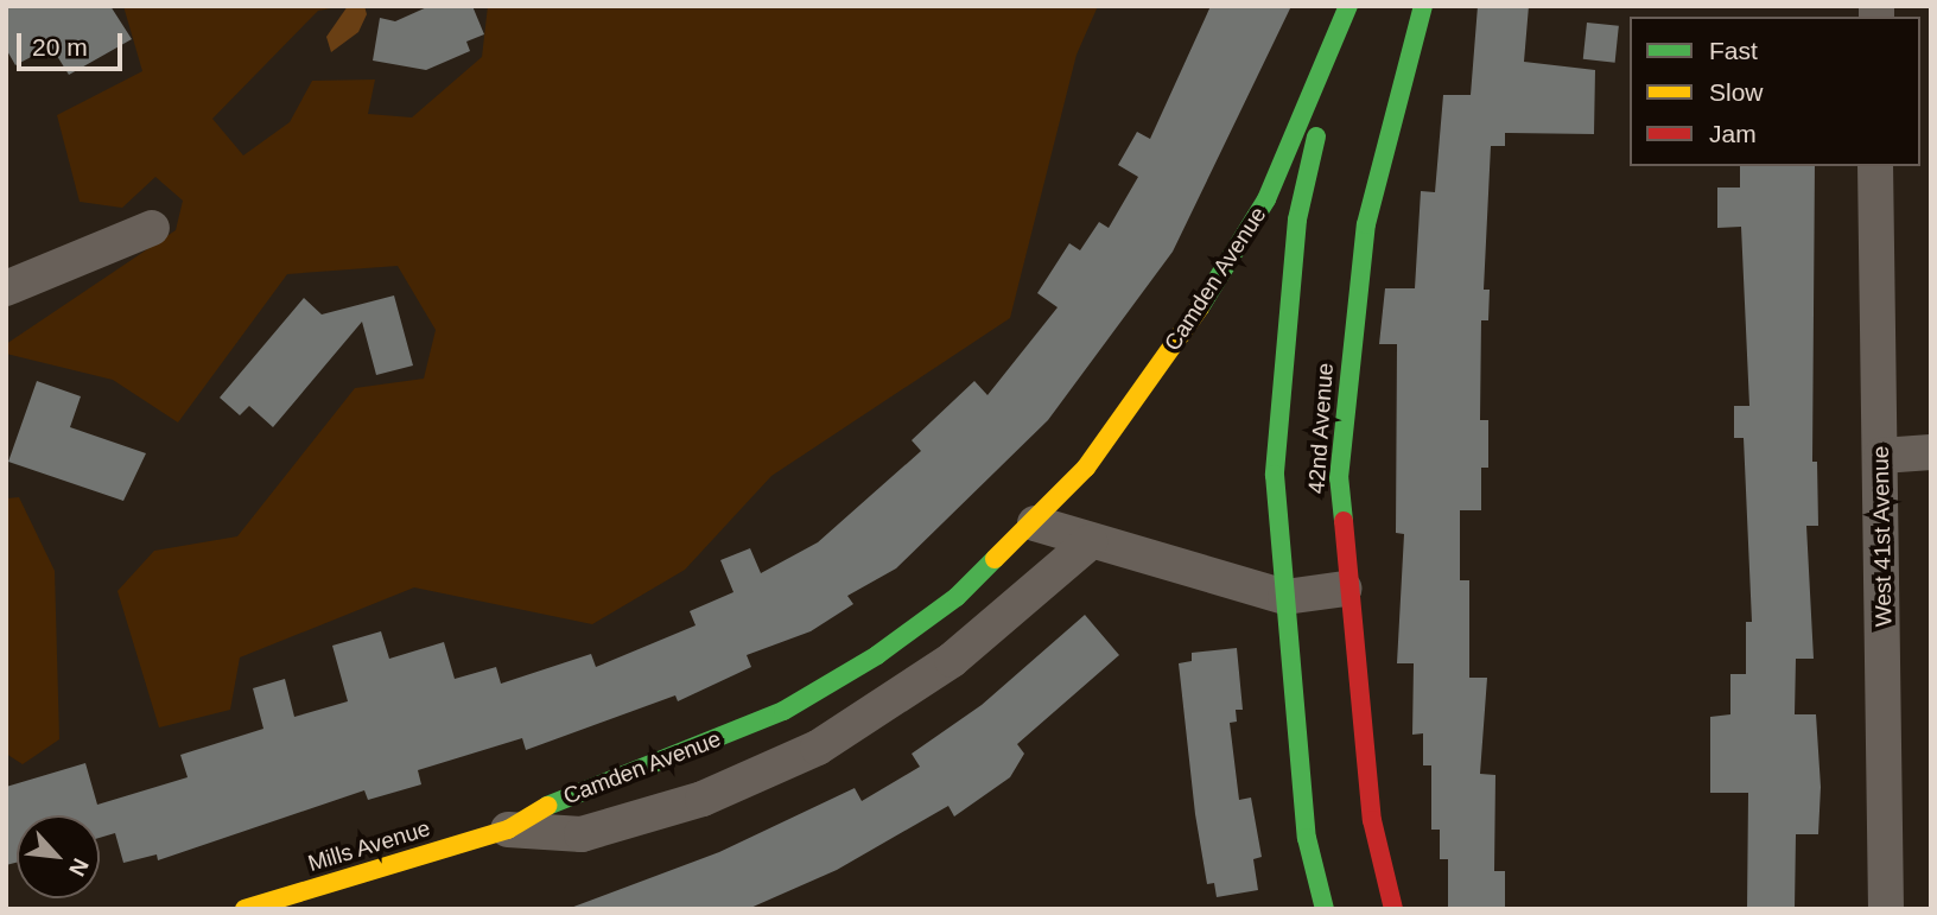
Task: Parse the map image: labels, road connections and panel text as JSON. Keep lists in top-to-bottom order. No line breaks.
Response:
{"streets":{"street":["Camden Avenue","42nd Avenue","West 41st Avenue","Mills Avenue"]},"crossings":[["Camden Avenue","42nd Avenue"],["Camden Avenue","Mills Avenue"]],"legend":["Fast","Slow","Jam"],"scale_bar":"20 m","north":"bottom right"}
